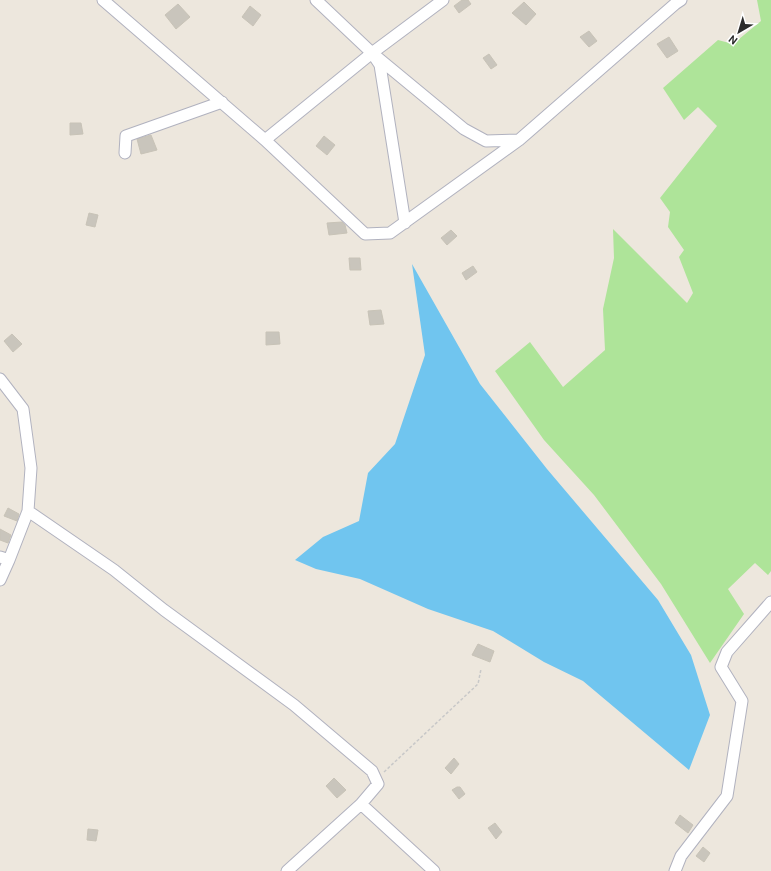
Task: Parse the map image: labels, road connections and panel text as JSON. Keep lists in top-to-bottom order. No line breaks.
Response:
{"north":"bottom left"}
